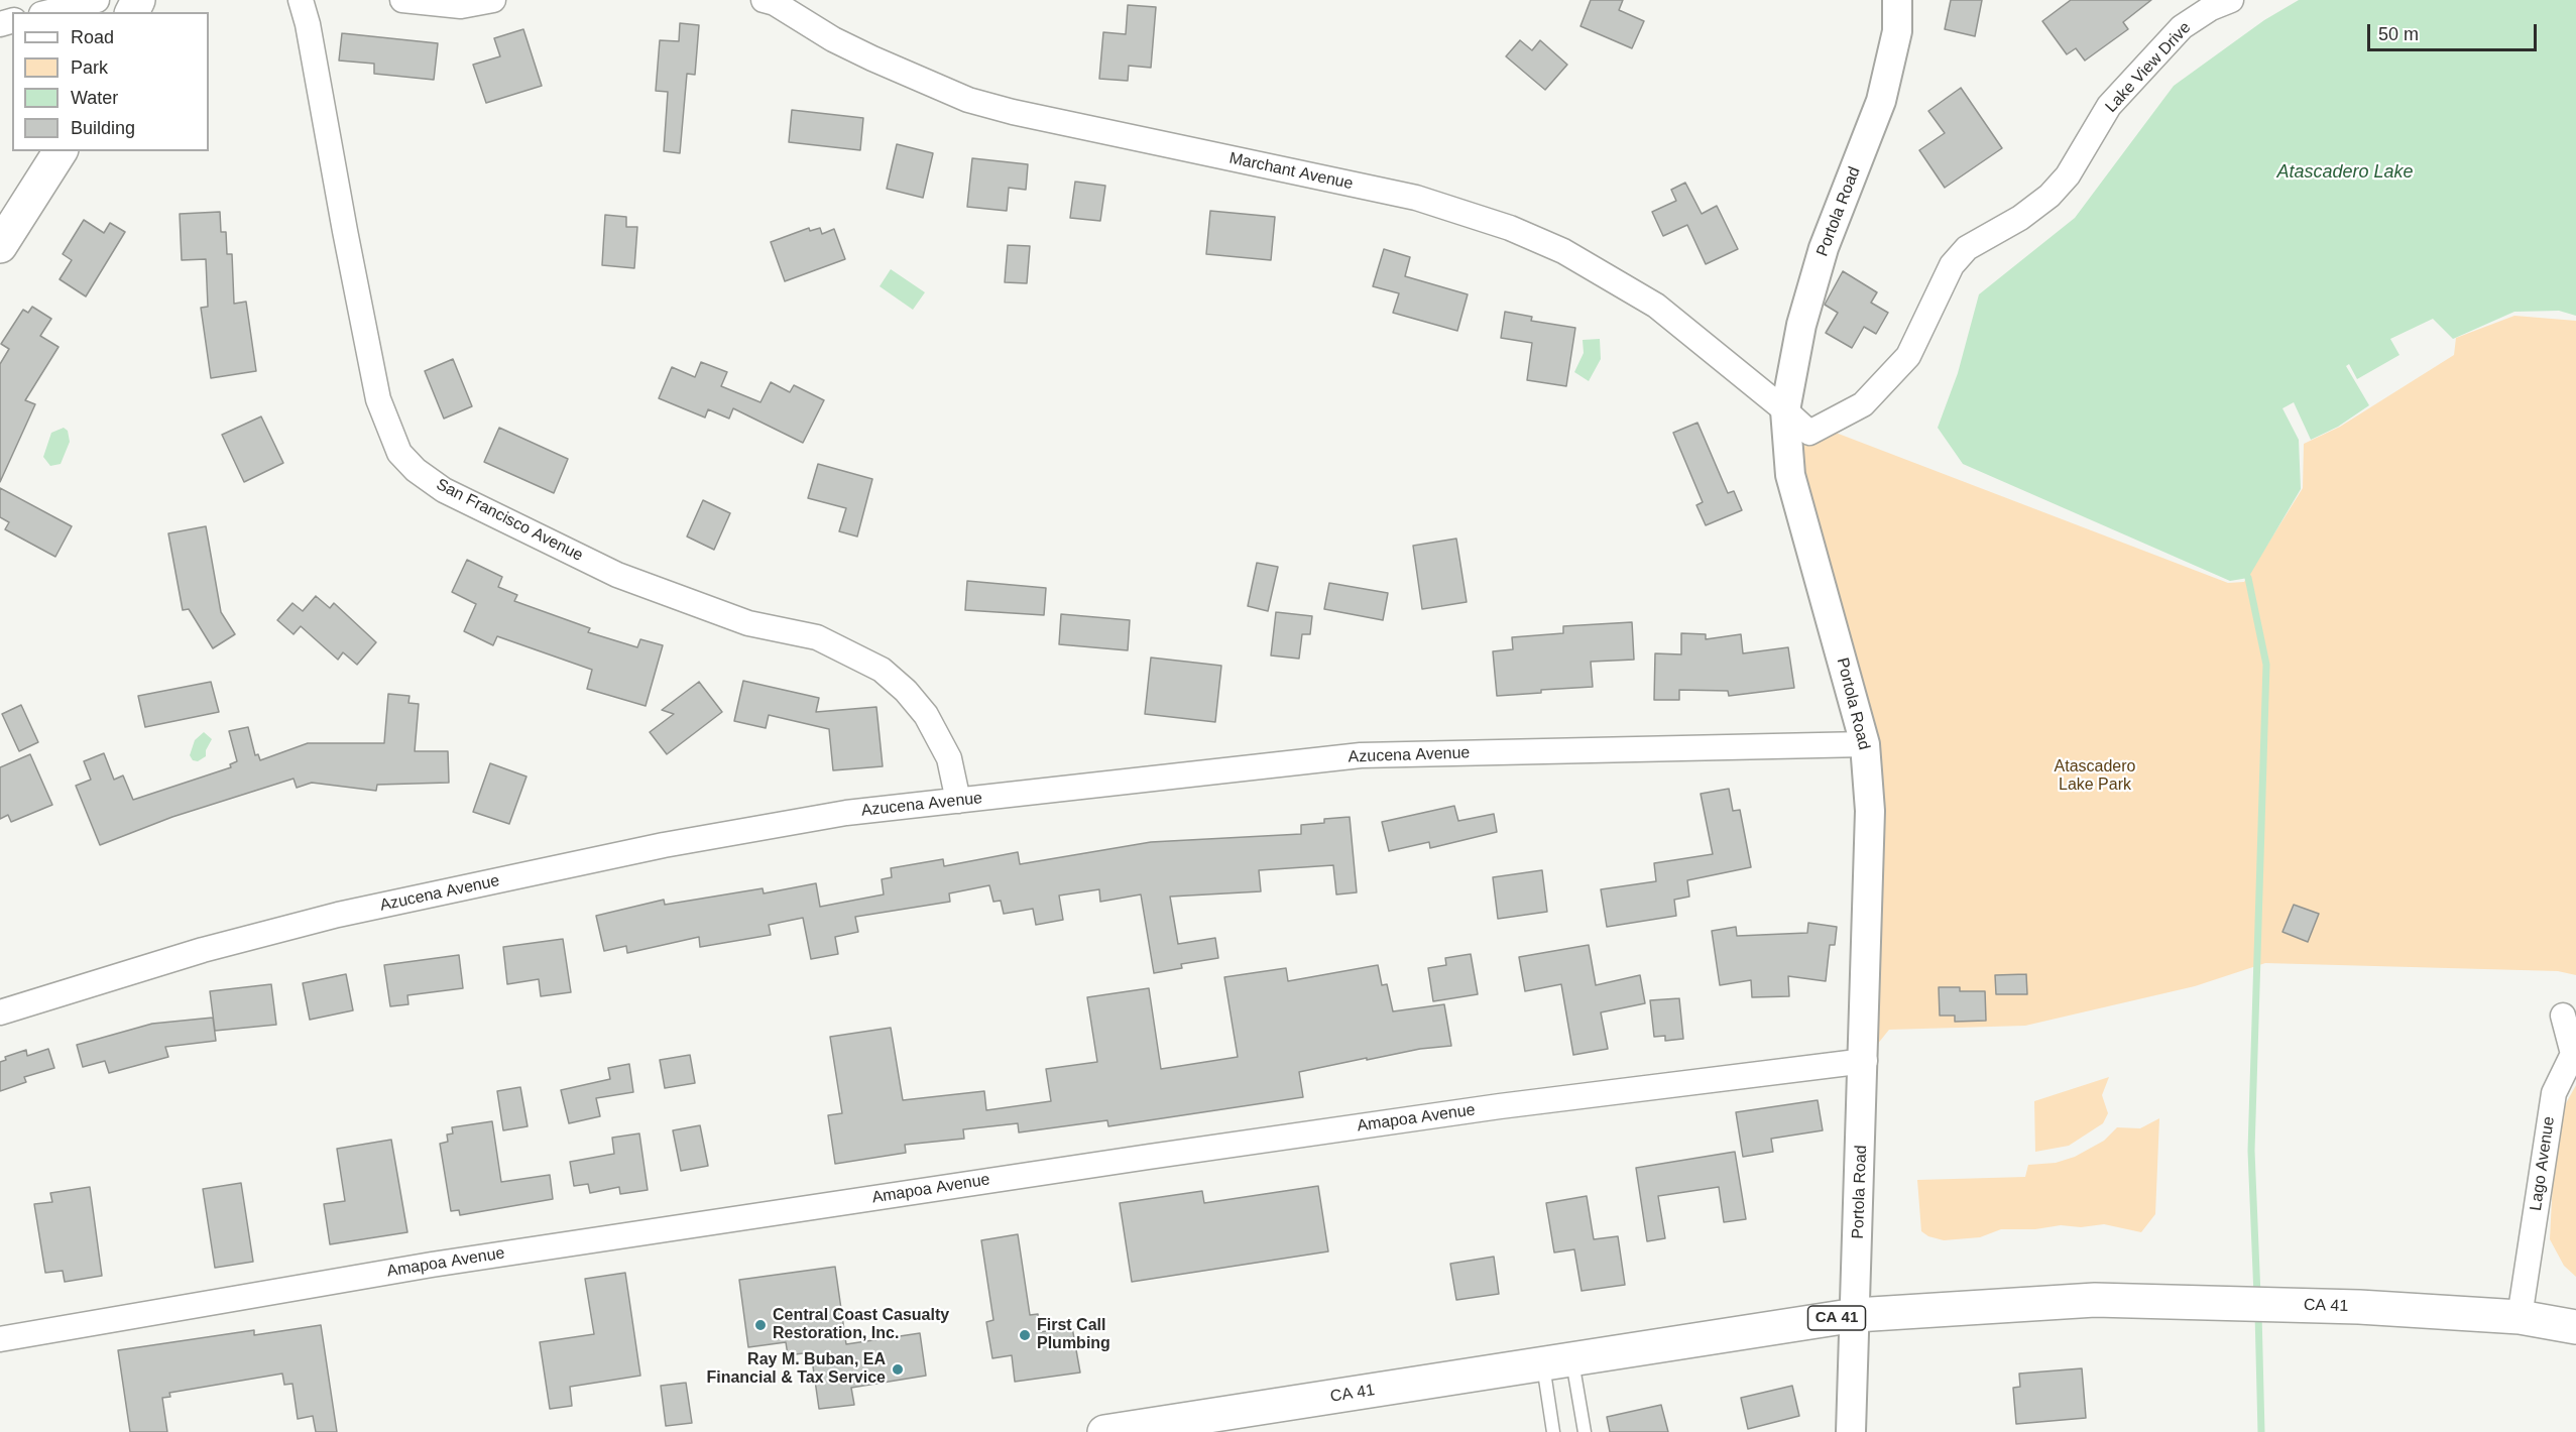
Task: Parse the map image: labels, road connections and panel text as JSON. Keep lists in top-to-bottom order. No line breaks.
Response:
{"streets":{"main road":["CA 41"],"street":["Lake View Drive","Marchant Avenue","Portola Road","San Francisco Avenue","Azucena Avenue","Amapoa Avenue","Lago Avenue"]},"crossings":[["Lake View Drive","Marchant Avenue"],["Lake View Drive","Portola Road"],["Marchant Avenue","Portola Road"],["Portola Road","Azucena Avenue"],["Portola Road","Amapoa Avenue"],["Portola Road","CA 41"],["San Francisco Avenue","Azucena Avenue"],["Lago Avenue","CA 41"]],"water":["Atascadero Lake"],"parks":["Atascadero Lake Park"],"places":["Central Coast Casualty Restoration, Inc.","First Call Plumbing","Ray M. Buban, EA Financial & Tax Service"],"legend":["Road","Park","Water","Building"],"scale_bar":"50 m"}
